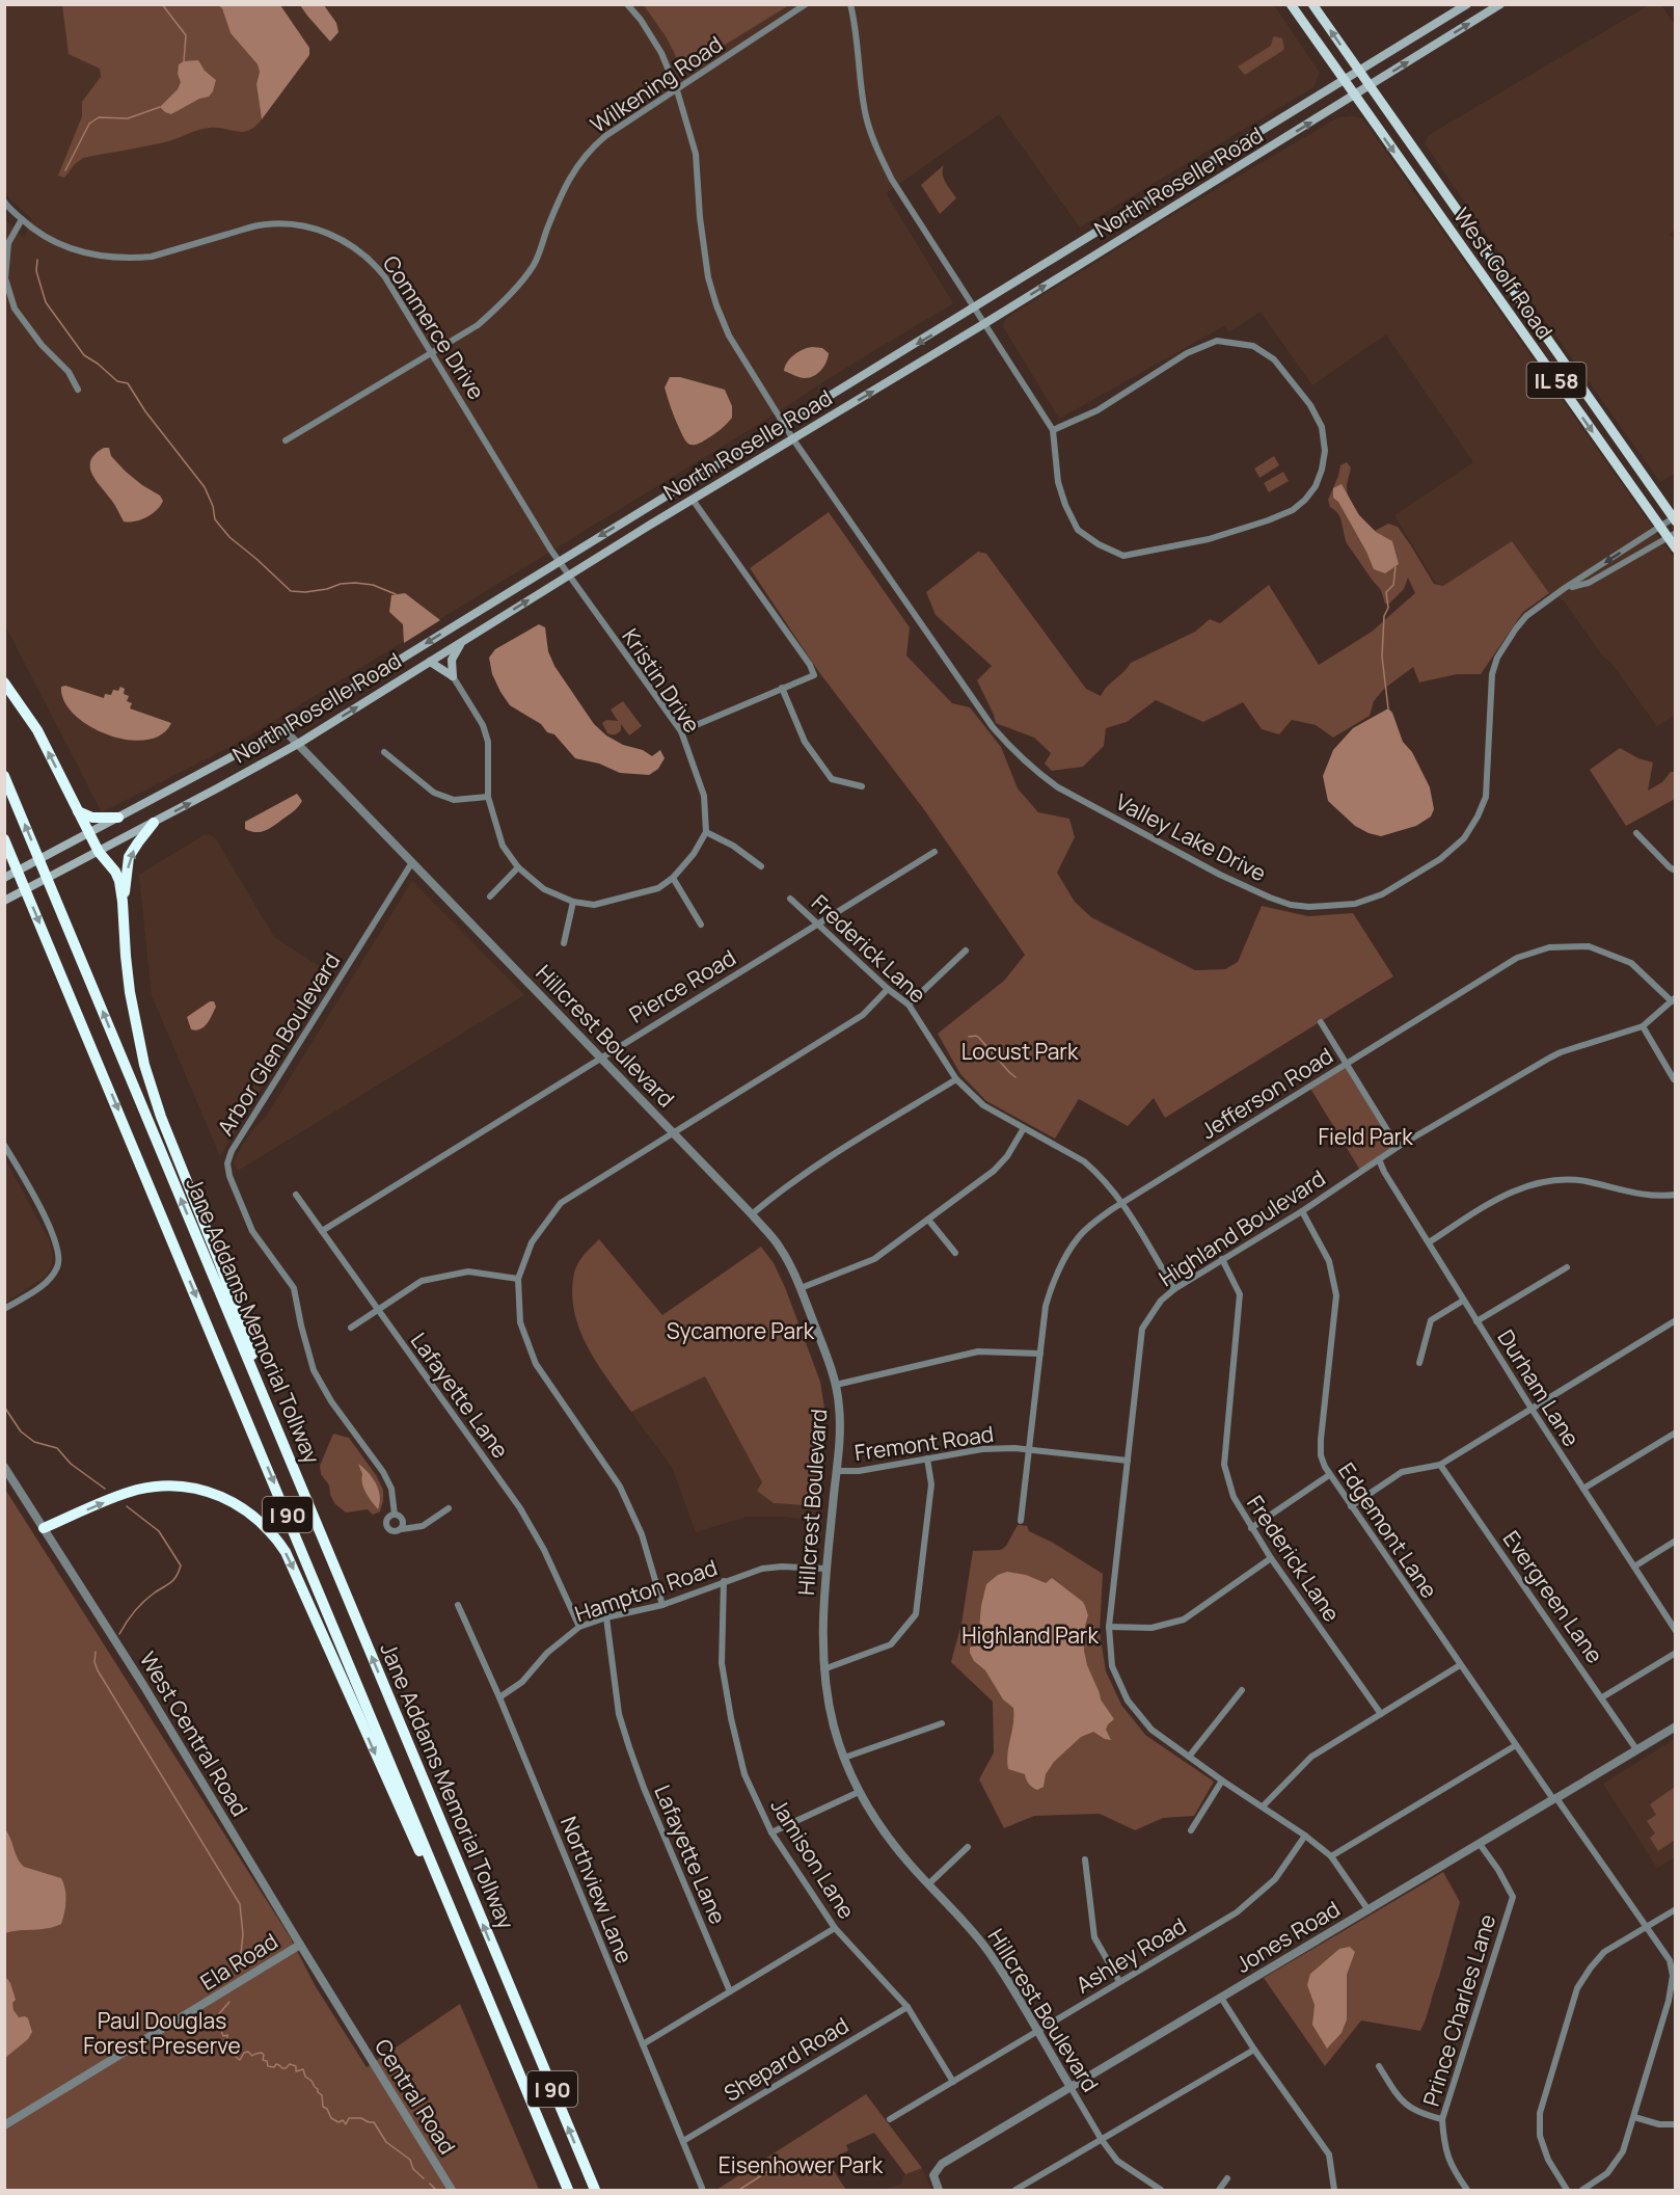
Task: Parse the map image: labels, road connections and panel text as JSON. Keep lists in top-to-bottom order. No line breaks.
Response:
{"streets":{"highway":["Jane Addams Memorial Tollway","I 90"],"main road":["North Roselle Road","West Golf Road","IL 58"],"street":["Wilkening Road","Commerce Drive","Kristin Drive","Valley Lake Drive","Frederick Lane","Pierce Road","Hillcrest Boulevard","Arbor Glen Boulevard","Jefferson Road","Highland Boulevard","Durham Lane","Lafayette Lane","Fremont Road","Edgemont Lane","Hampton Road","Evergreen Lane","West Central Road","Jamison Lane","Northview Lane","Jones Road","Ashley Road","Ela Road","Prince Charles Lane","Shepard Road","Central Road"]},"crossings":[["Wilkening Road","Commerce Drive"],["Wilkening Road","Valley Lake Drive"],["North Roselle Road","West Golf Road"],["North Roselle Road","Commerce Drive"],["North Roselle Road","IL 58"],["North Roselle Road","Kristin Drive"],["North Roselle Road","Valley Lake Drive"],["North Roselle Road","Hillcrest Boulevard"],["West Golf Road","IL 58"],["West Golf Road","Valley Lake Drive"],["Commerce Drive","Kristin Drive"],["Frederick Lane","Pierce Road"],["Frederick Lane","Jefferson Road"],["Frederick Lane","Highland Boulevard"],["Pierce Road","Hillcrest Boulevard"],["Pierce Road","Lafayette Lane"],["Hillcrest Boulevard","Arbor Glen Boulevard"],["Hillcrest Boulevard","Fremont Road"],["Hillcrest Boulevard","Hampton Road"],["Hillcrest Boulevard","Jones Road"],["Hillcrest Boulevard","Ashley Road"],["Jefferson Road","Highland Boulevard"],["Jefferson Road","Fremont Road"],["Highland Boulevard","Durham Lane"],["Highland Boulevard","Fremont Road"],["Highland Boulevard","Edgemont Lane"],["Highland Boulevard","Jones Road"],["Highland Boulevard","Ashley Road"],["Lafayette Lane","Hampton Road"],["Edgemont Lane","Jones Road"],["Hampton Road","Jamison Lane"],["Hampton Road","Northview Lane"],["Evergreen Lane","Jones Road"],["West Central Road","Ela Road"],["West Central Road","Central Road"],["Jamison Lane","Ashley Road"],["Jamison Lane","Shepard Road"],["Northview Lane","Shepard Road"],["Jones Road","Prince Charles Lane"]],"parks":["Locust Park","Field Park","Sycamore Park","Highland Park","Paul Douglas Forest Preserve","Eisenhower Park"]}
